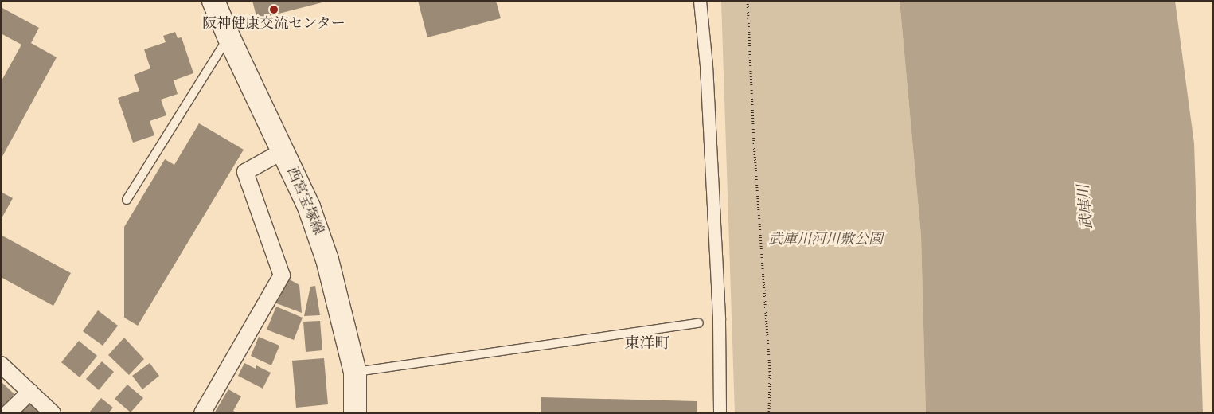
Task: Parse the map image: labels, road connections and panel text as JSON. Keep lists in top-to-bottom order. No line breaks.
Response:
{"streets":{"main road":["西宮宝塚線"]},"districts":["東洋町"],"water":["武庫川"],"parks":["武庫川河川敷公園"],"places":["阪神健康交流センター"]}
